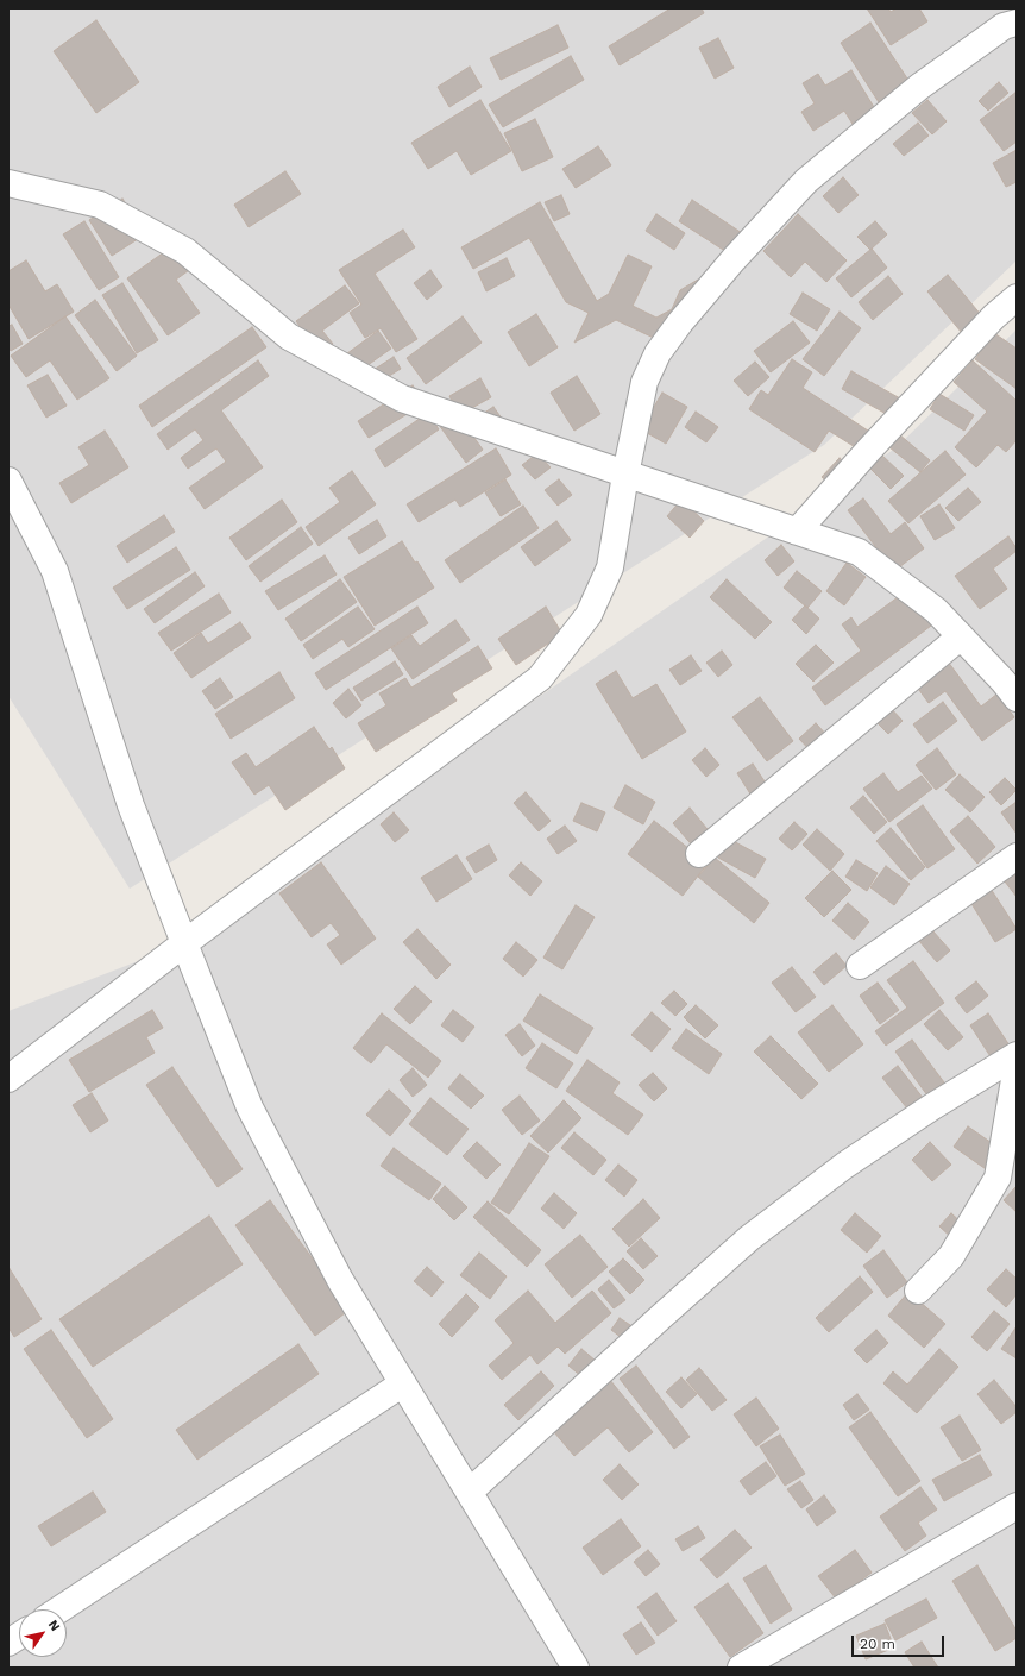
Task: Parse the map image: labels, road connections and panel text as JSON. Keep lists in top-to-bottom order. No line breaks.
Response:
{"scale_bar":"20 m","north":"top right"}
